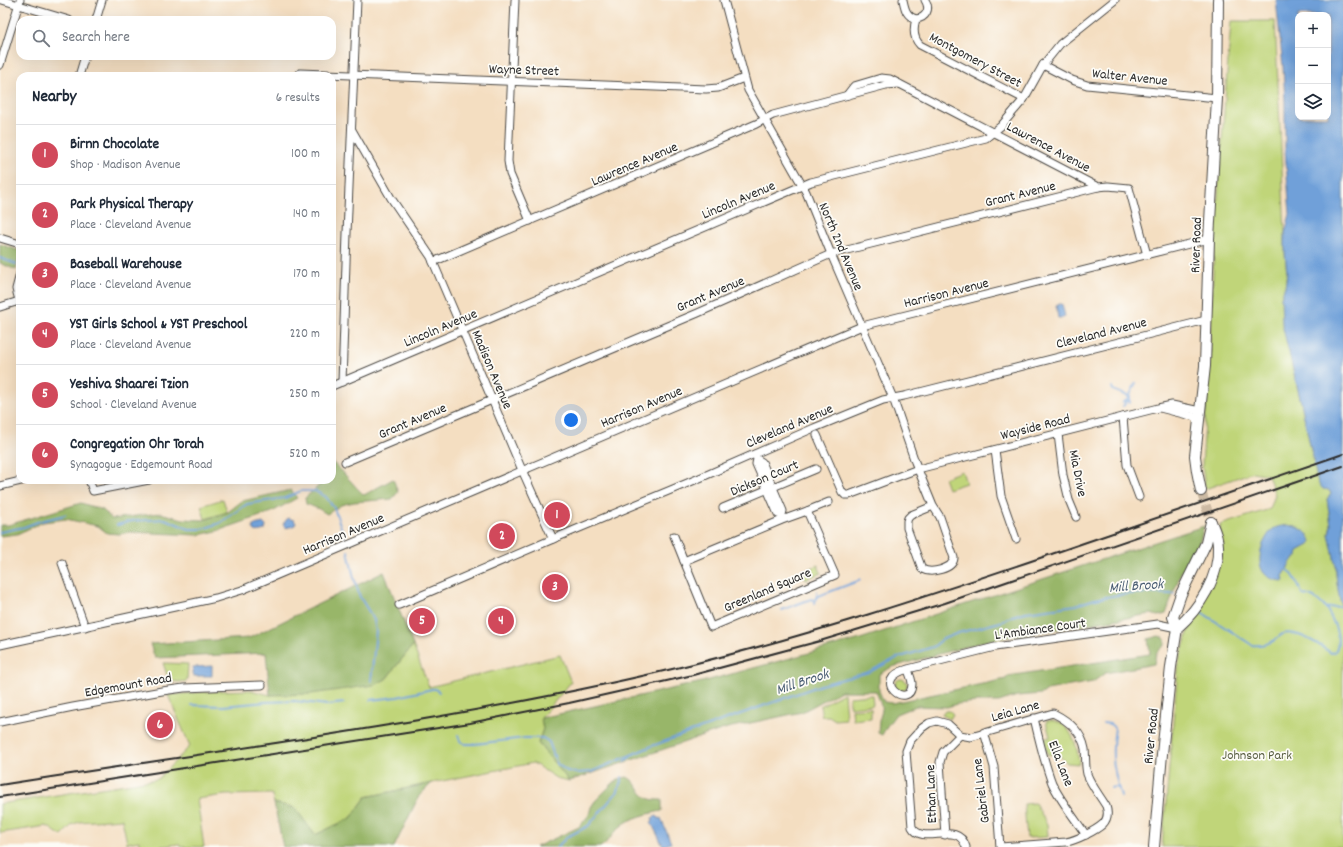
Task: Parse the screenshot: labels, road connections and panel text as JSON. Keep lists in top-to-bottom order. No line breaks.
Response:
{"streets":{"street":["Montgomery Street","Wayne Street","Walter Avenue","Lawrence Avenue","Grant Avenue","Lincoln Avenue","River Road","North 2nd Avenue","Harrison Avenue","Cleveland Avenue","Madison Avenue","Wayside Road","Mia Drive","Dickson Court","Greenland Square","L'Ambiance Court","Edgemount Road","Leia Lane","Ella Lane","Gabriel Lane","Ethan Lane"]},"crossings":[["Montgomery Street","Lincoln Avenue"],["Wayne Street","North 2nd Avenue"],["Walter Avenue","Lincoln Avenue"],["Walter Avenue","River Road"],["Lawrence Avenue","Grant Avenue"],["Lawrence Avenue","Lincoln Avenue"],["Lawrence Avenue","North 2nd Avenue"],["Lawrence Avenue","Harrison Avenue"],["Lawrence Avenue","Madison Avenue"],["Grant Avenue","North 2nd Avenue"],["Grant Avenue","Madison Avenue"],["Lincoln Avenue","North 2nd Avenue"],["Lincoln Avenue","Madison Avenue"],["River Road","Harrison Avenue"],["River Road","Cleveland Avenue"],["River Road","Wayside Road"],["River Road","L'Ambiance Court"],["North 2nd Avenue","Harrison Avenue"],["North 2nd Avenue","Cleveland Avenue"],["North 2nd Avenue","Wayside Road"],["Harrison Avenue","Madison Avenue"],["Cleveland Avenue","Madison Avenue"],["Wayside Road","Mia Drive"],["Leia Lane","Ella Lane"],["Leia Lane","Gabriel Lane"],["Leia Lane","Ethan Lane"]],"water":["Mill Brook"],"parks":["Johnson Park"],"page":{"map_buttons":["+","−"],"search":"Search here","heading":["Nearby","6 results"],"list":[{"mark":"1","name":"Birnn Chocolate","note":"Shop · Madison Avenue","value":"100 m"},{"mark":"2","name":"Park Physical Therapy","note":"Place · Cleveland Avenue","value":"140 m"},{"mark":"3","name":"Baseball Warehouse","note":"Place · Cleveland Avenue","value":"170 m"},{"mark":"4","name":"YST Girls School & YST Preschool","note":"Place · Cleveland Avenue","value":"220 m"},{"mark":"5","name":"Yeshiva Shaarei Tzion","note":"School · Cleveland Avenue","value":"250 m"},{"mark":"6","name":"Congregation Ohr Torah","note":"Synagogue · Edgemount Road","value":"520 m"}],"pins":["1","2","3","4","5","6"]}}
